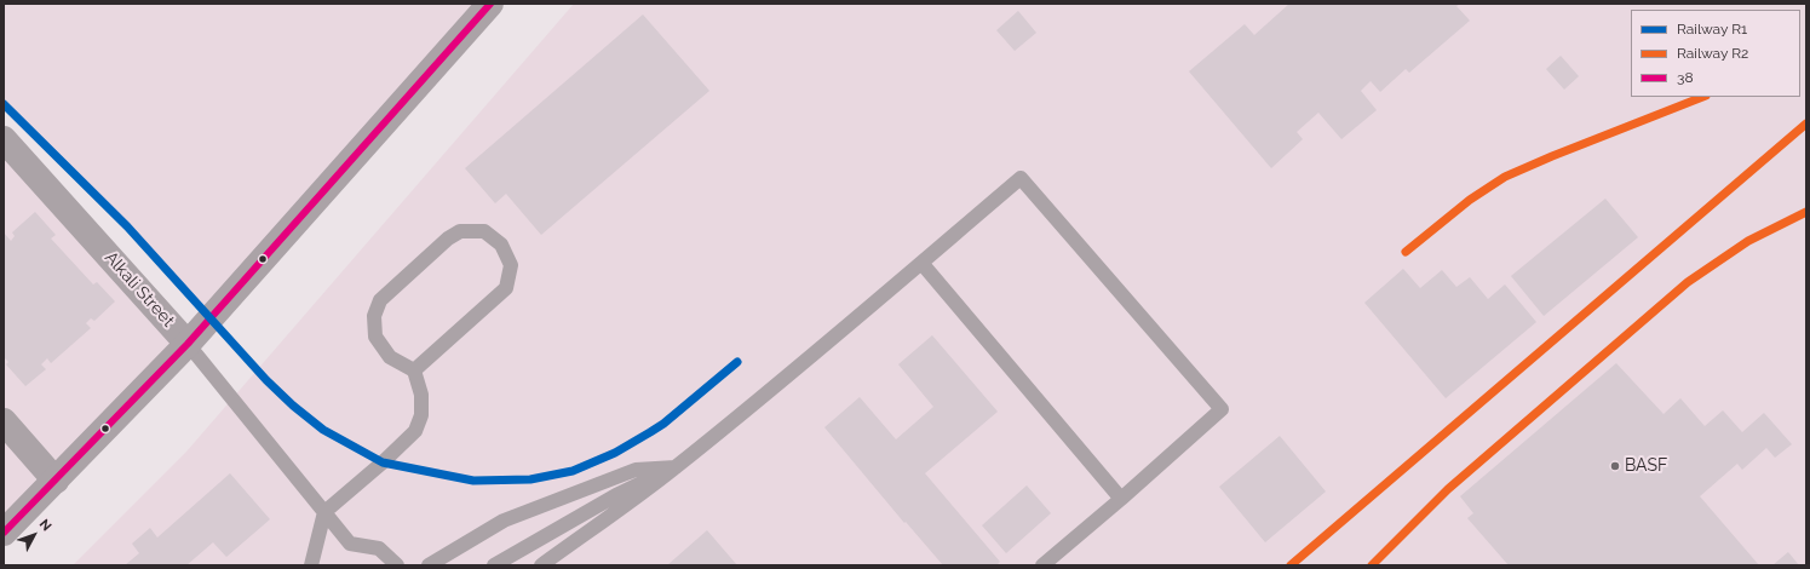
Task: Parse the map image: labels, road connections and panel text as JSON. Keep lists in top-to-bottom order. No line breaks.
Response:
{"streets":{"main road":["Alkali Street"]},"places":["BASF"],"lines":["transit line 38","rail line R2","rail line R1"],"legend":["Railway R1","Railway R2","38"],"north":"top right"}
